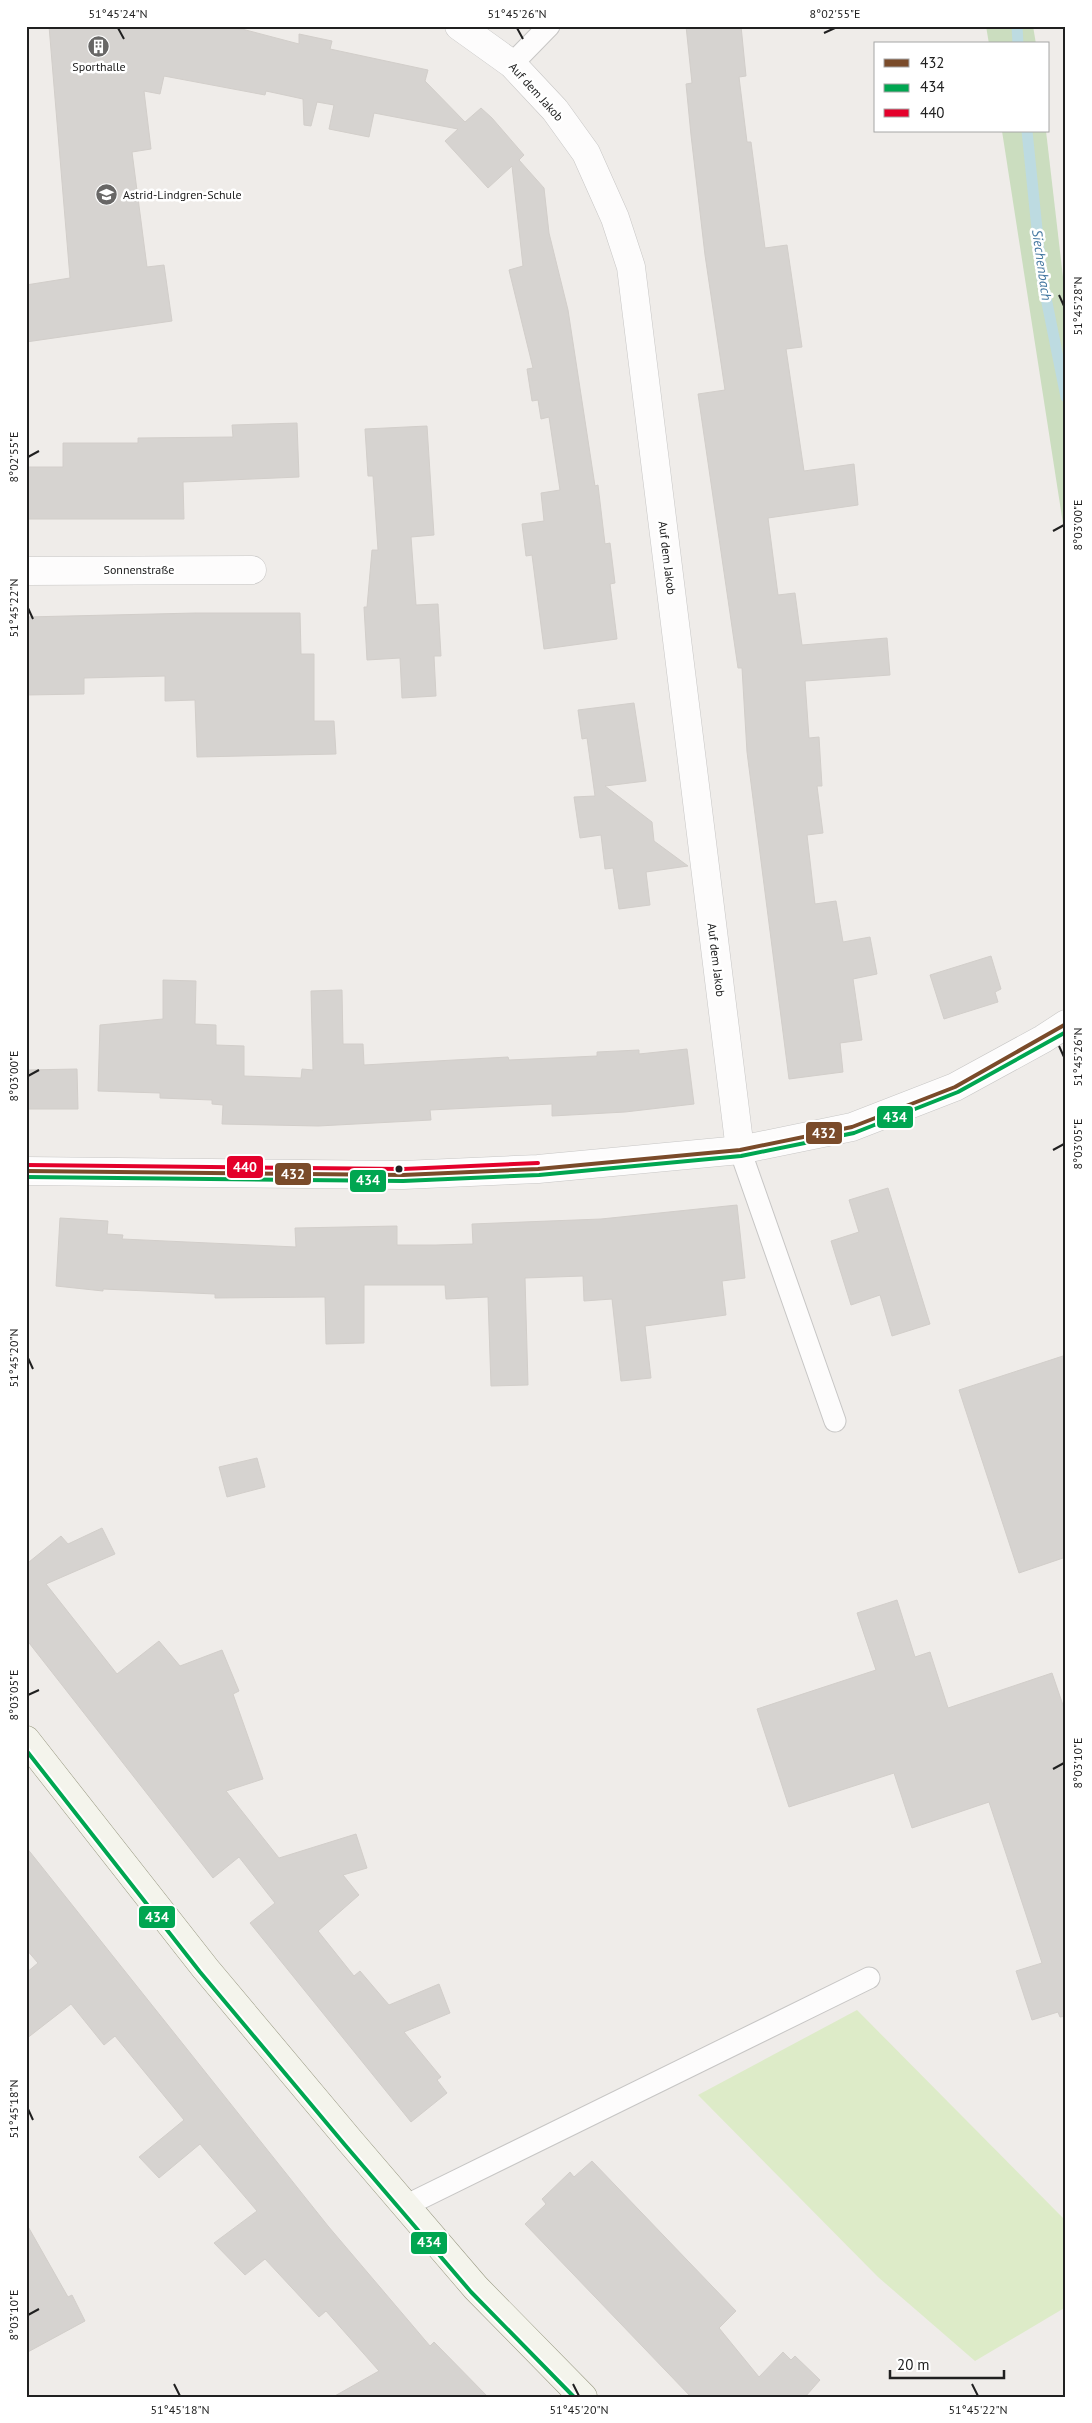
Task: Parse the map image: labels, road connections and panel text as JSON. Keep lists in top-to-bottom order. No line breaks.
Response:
{"streets":{"street":["Auf dem Jakob","Sonnenstraße"]},"water":["Siechenbach"],"places":{"building":["Sporthalle"],"school or university":["Astrid-Lindgren-Schule"]},"lines":["transit line 432","transit line 434","transit line 440"],"legend":["432","434","440"],"scale_bar":"20 m","coordinates":["51°45'24\"N","51°45'26\"N","8°02'55\"E","51°45'28\"N","8°03'00\"E","51°45'22\"N","8°03'05\"E","51°45'20\"N","8°03'10\"E","51°45'18\"N"]}
